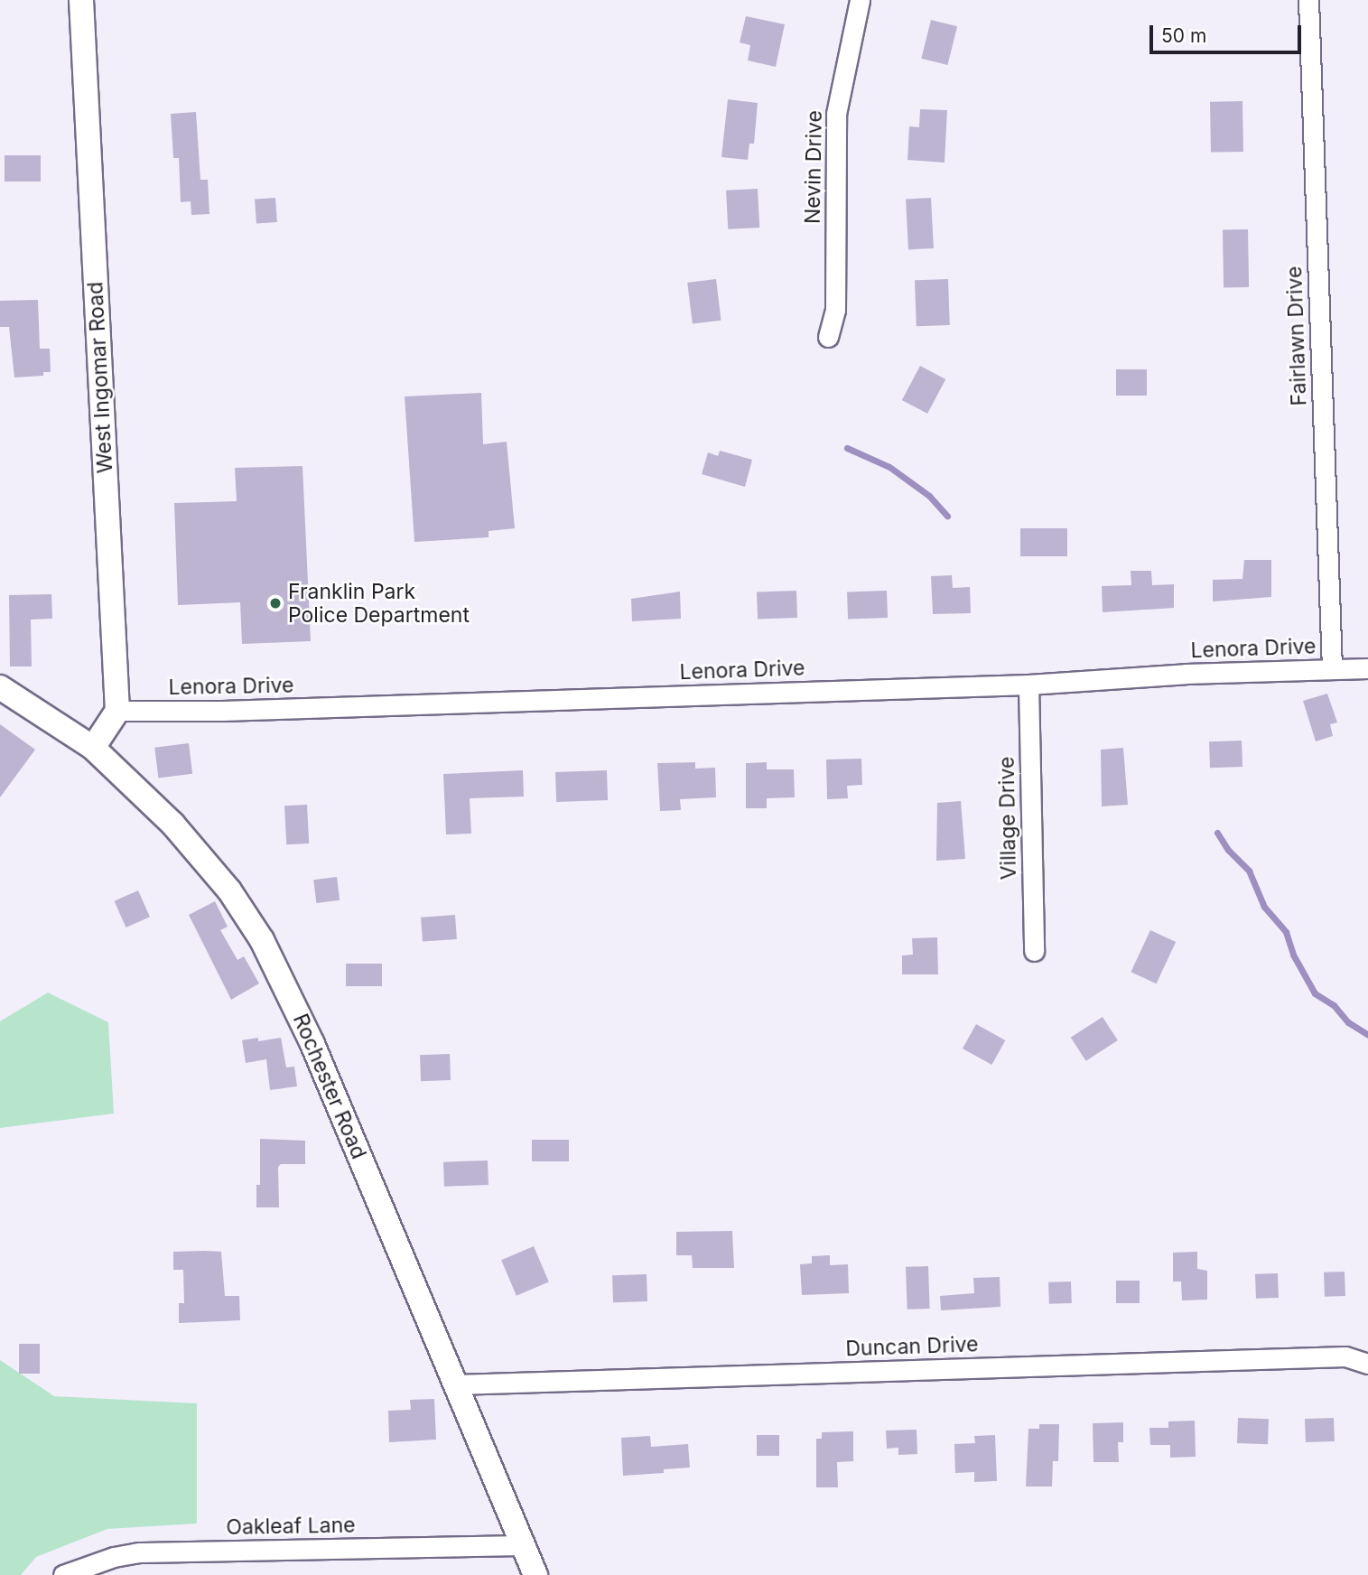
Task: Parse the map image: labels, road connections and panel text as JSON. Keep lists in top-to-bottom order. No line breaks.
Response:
{"streets":{"street":["Nevin Drive","Fairlawn Drive","West Ingomar Road","Lenora Drive","Village Drive","Rochester Road","Duncan Drive","Oakleaf Lane"]},"crossings":[["Fairlawn Drive","Lenora Drive"],["West Ingomar Road","Lenora Drive"],["Lenora Drive","Village Drive"],["Rochester Road","Duncan Drive"],["Rochester Road","Oakleaf Lane"]],"places":["Franklin Park Police Department"],"scale_bar":"50 m"}
